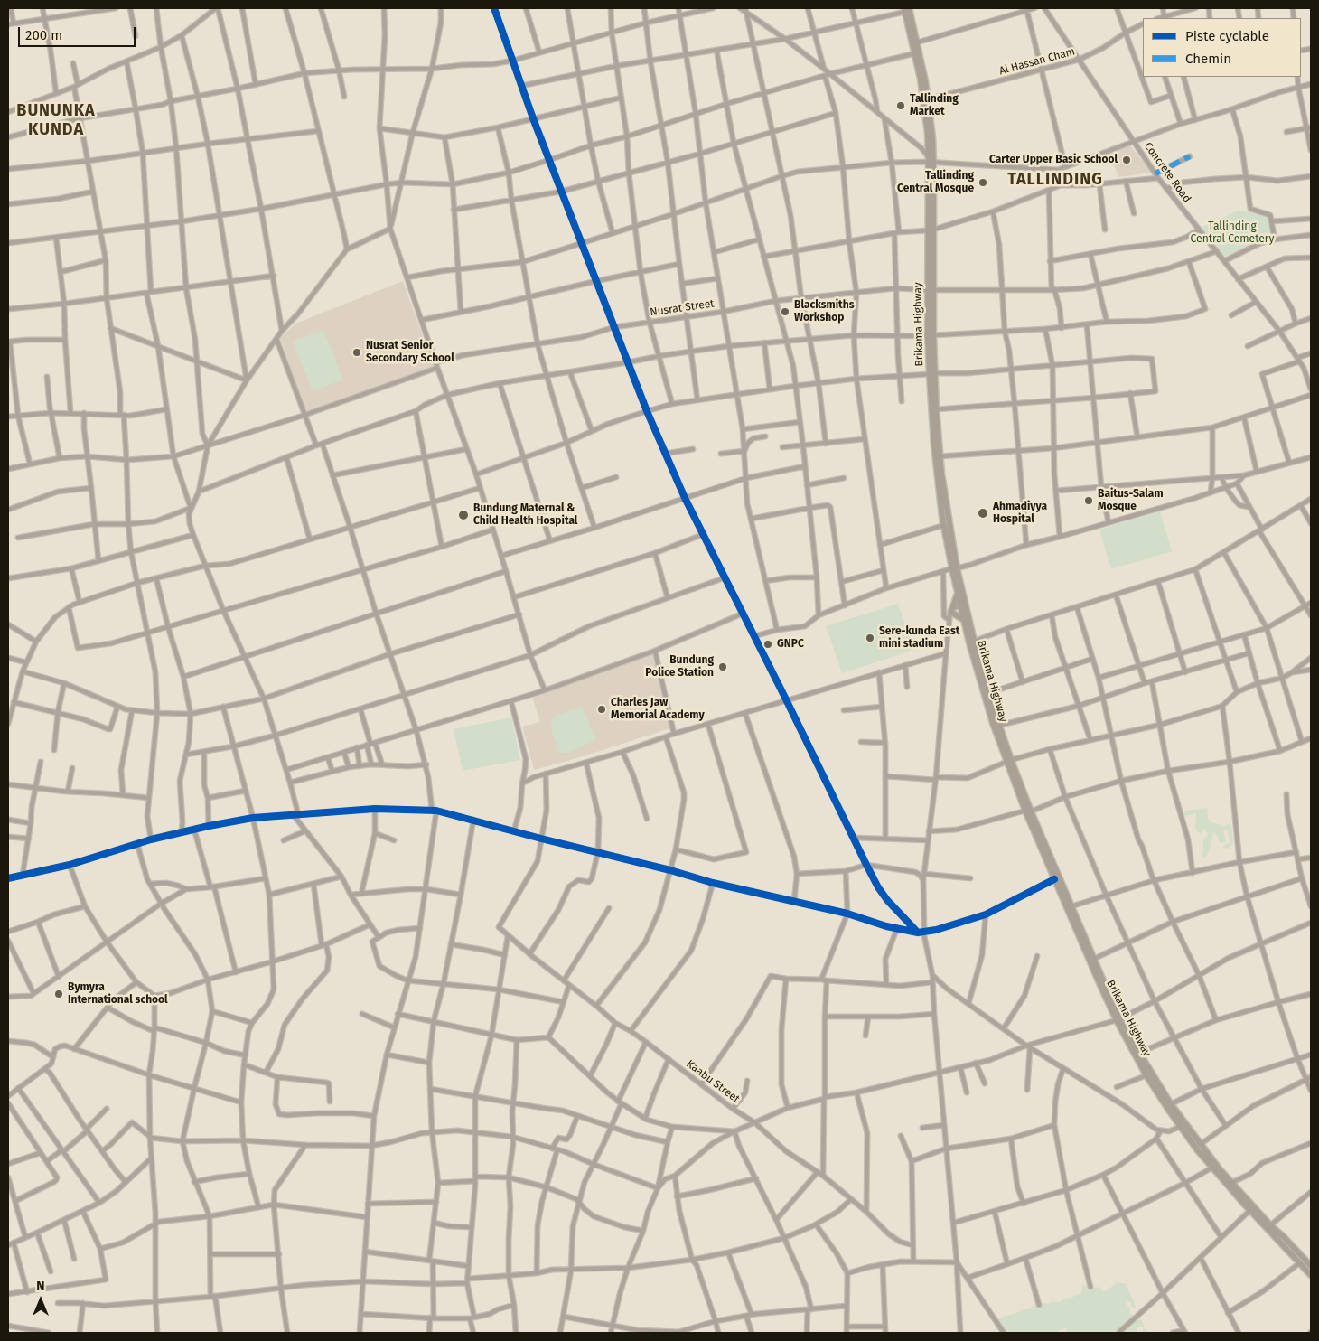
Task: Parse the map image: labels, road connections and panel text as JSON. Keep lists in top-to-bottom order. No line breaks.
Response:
{"streets":{"highway":["Brikama Highway"],"street":["Al Hassan Cham","Concrete Road","Nusrat Street","Kaabu Street"]},"crossings":[["Al Hassan Cham","Concrete Road"],["Al Hassan Cham","Brikama Highway"],["Concrete Road","Nusrat Street"],["Nusrat Street","Brikama Highway"]],"districts":["BUNUNKA KUNDA","TALLINDING"],"parks":["Tallinding Central Cemetery"],"places":["Tallinding Market","Carter Upper Basic School","Tallinding Central Mosque","Blacksmiths Workshop","Nusrat Senior Secondary School","Baitus-Salam Mosque","Ahmadiyya Hospital","Bundung Maternal & Child Health Hospital","Sere-kunda East mini stadium","GNPC","Bundung Police Station","Charles Jaw Memorial Academy","Bymyra International school"],"legend":["Piste cyclable","Chemin"],"scale_bar":"200 m","north":"top"}
